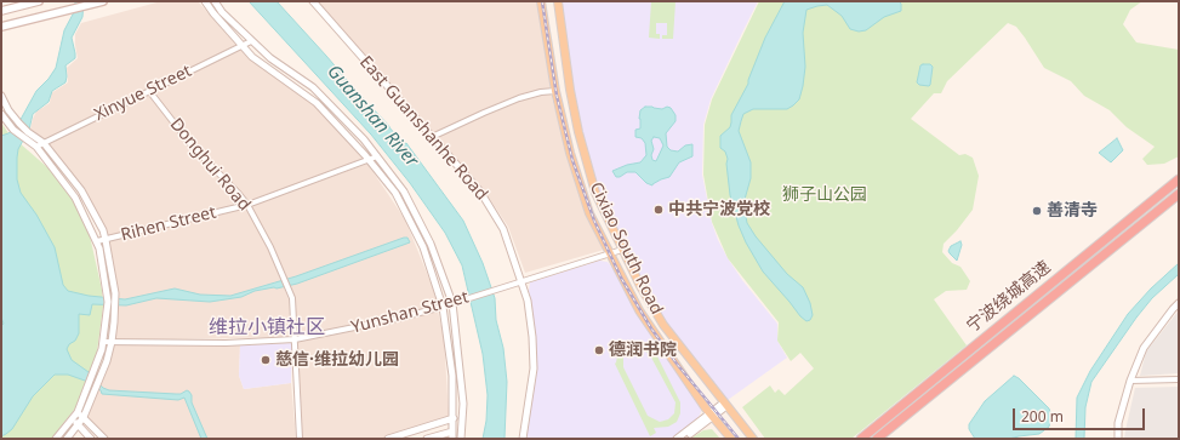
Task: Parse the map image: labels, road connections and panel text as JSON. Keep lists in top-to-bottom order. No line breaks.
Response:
{"streets":{"highway":["宁波绕城高速"],"main road":["Cixiao South Road"],"street":["Xinyue Street","East Guanshanhe Road","Donghui Road","Rihen Street","Yunshan Street"]},"crossings":[["Xinyue Street","Donghui Road"],["East Guanshanhe Road","Yunshan Street"],["Donghui Road","Rihen Street"],["Donghui Road","Yunshan Street"],["Cixiao South Road","Yunshan Street"]],"districts":["维拉小镇社区"],"water":["Guanshan River"],"parks":["狮子山公园"],"places":["中共宁波党校","善清寺","德润书院","慈信·维拉幼儿园"],"scale_bar":"200 m"}
